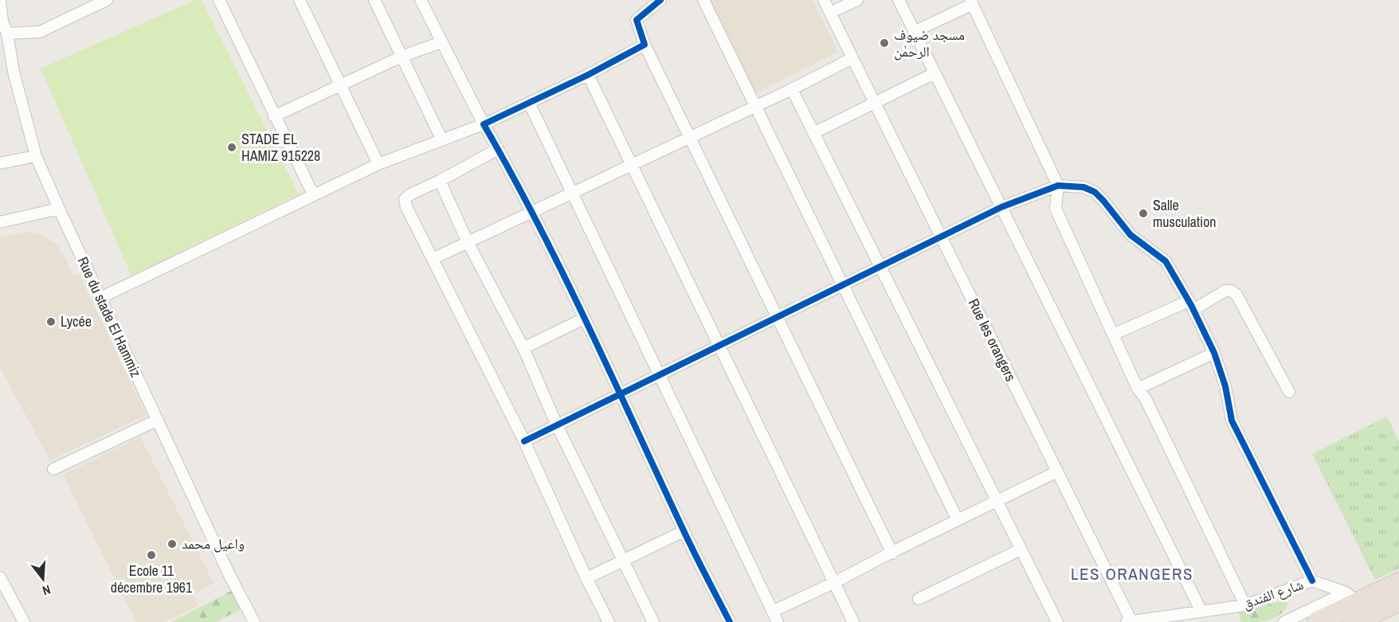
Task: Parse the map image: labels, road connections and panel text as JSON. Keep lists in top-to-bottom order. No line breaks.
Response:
{"streets":{"street":["Rue du stade El Hammiz","Rue les orangers","شارع الفندق"]},"crossings":[["Rue les orangers","شارع الفندق"]],"districts":["LES ORANGERS"],"places":["مسجد ضيوف الرحمٰن","STADE EL HAMIZ 915228","Salle musculation","Lycée","واعيل محمد","Ecole 11 décembre 1961"],"north":"bottom"}
